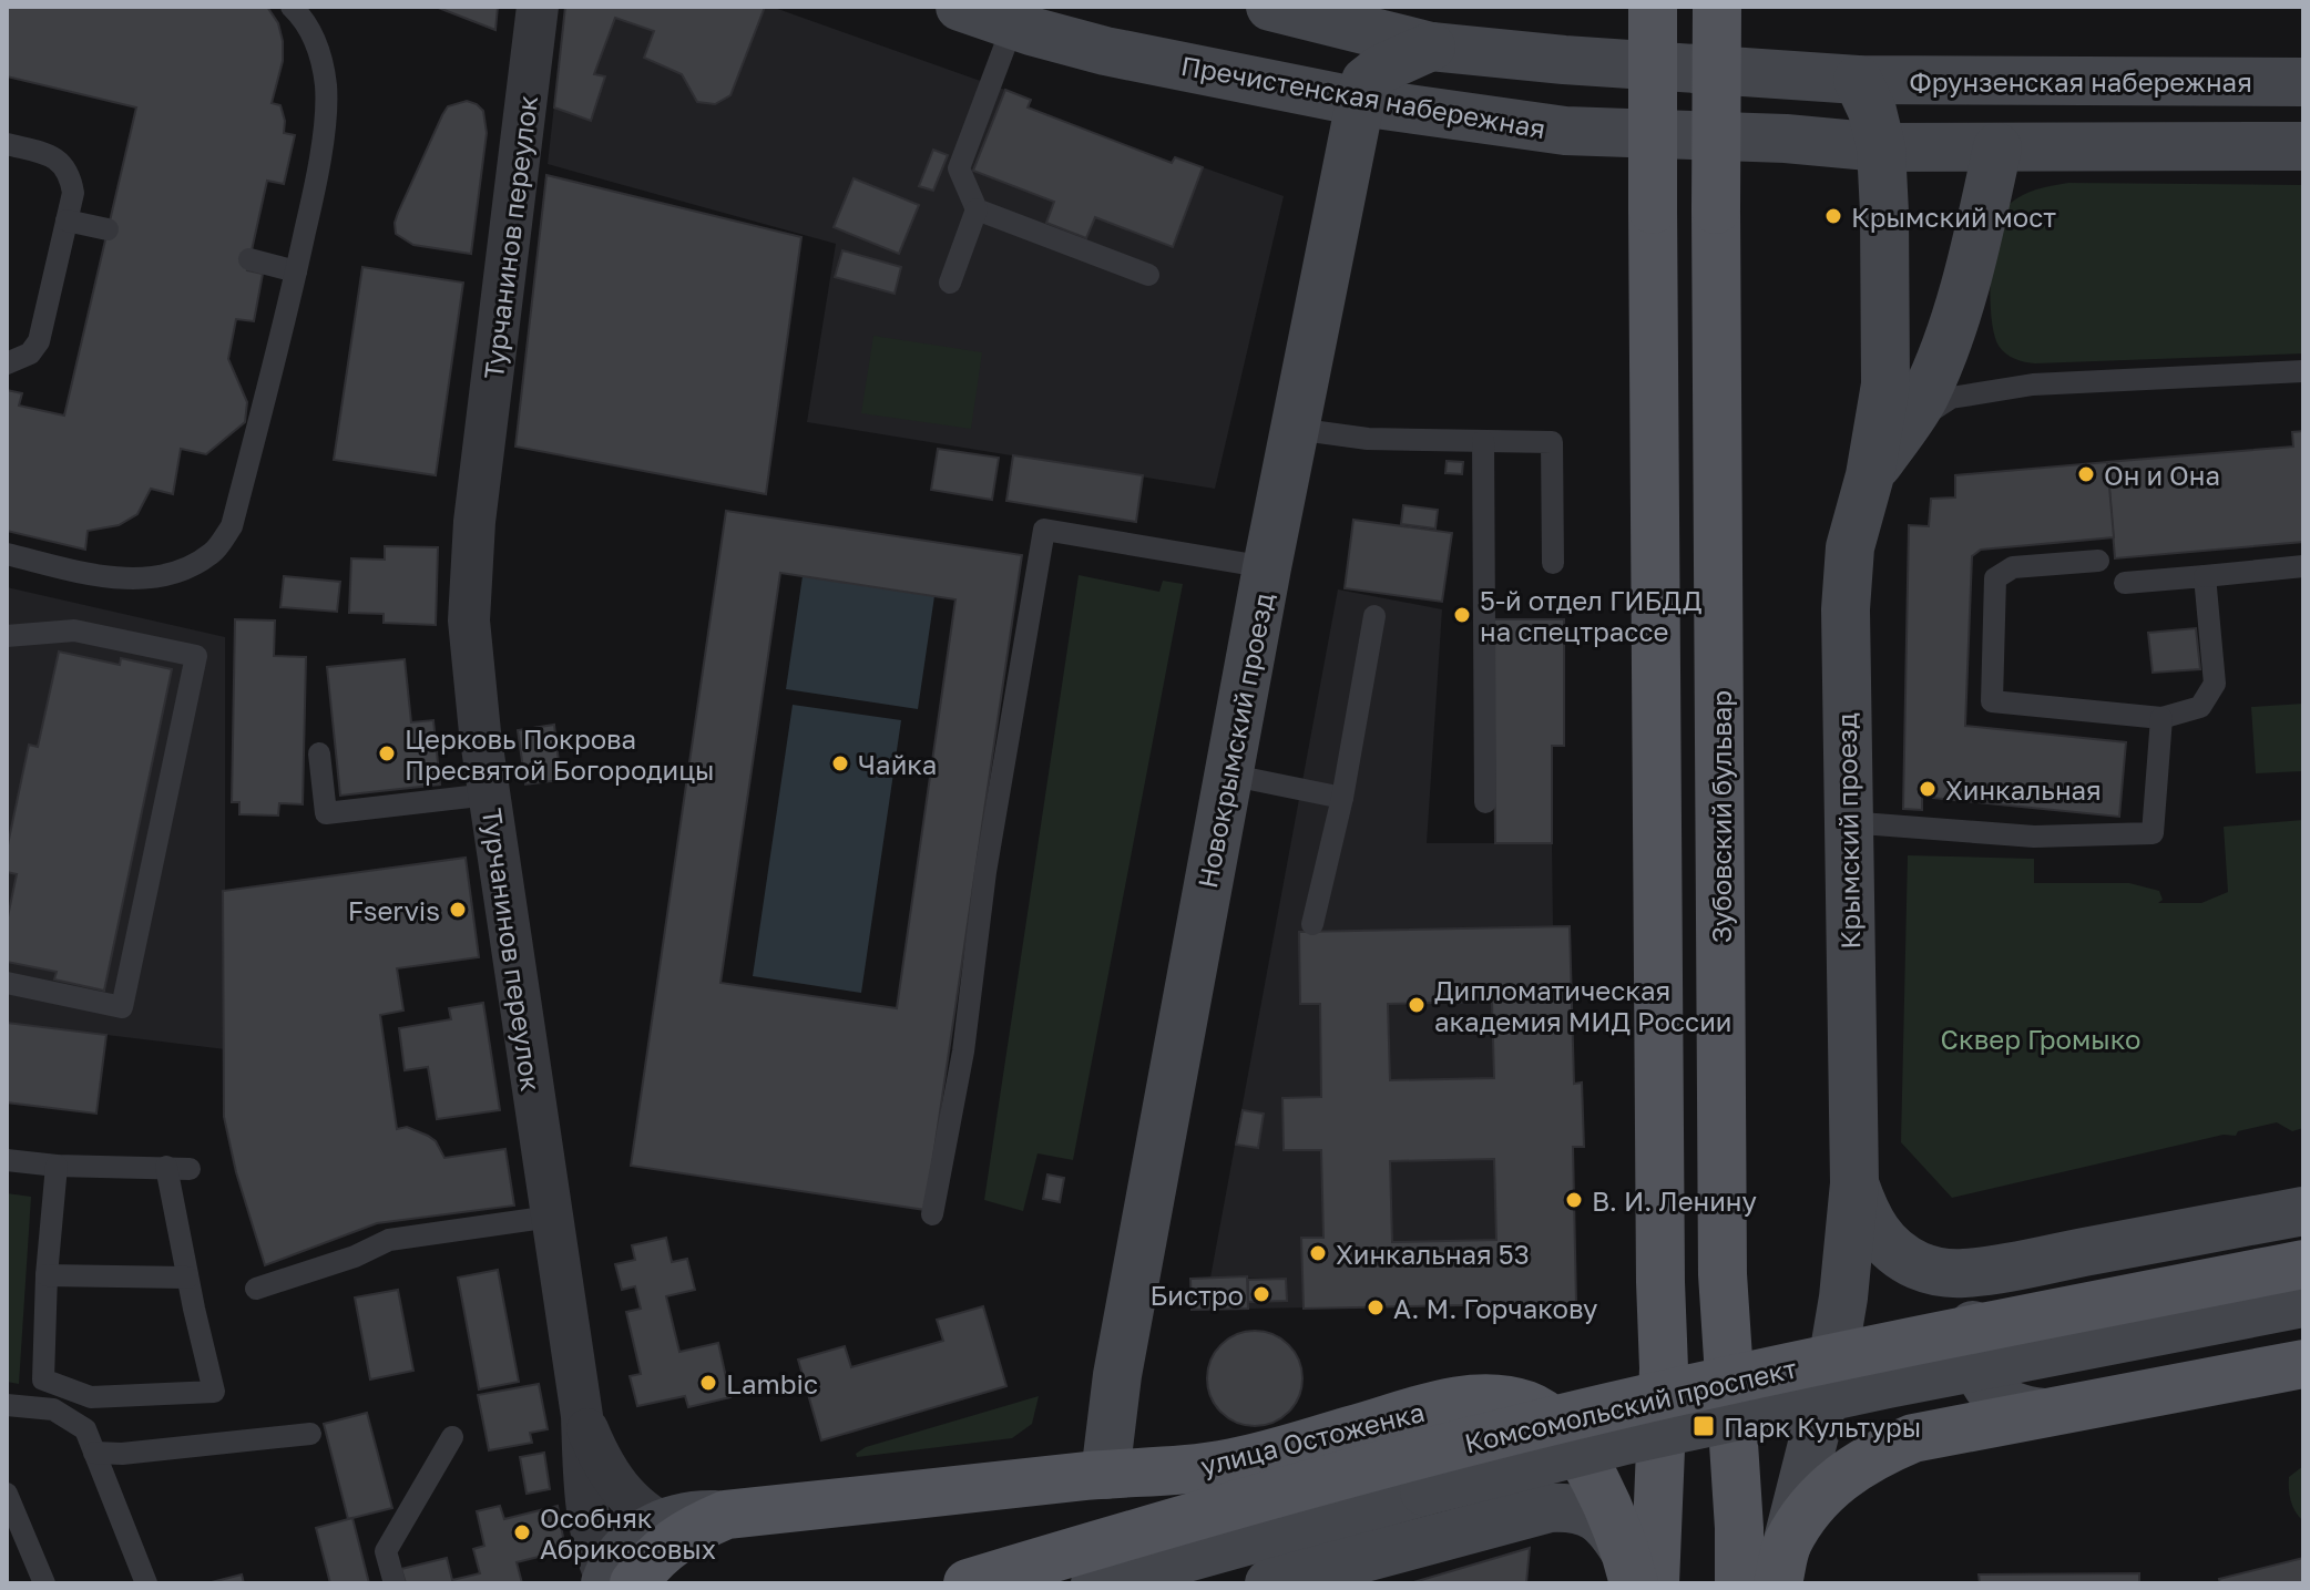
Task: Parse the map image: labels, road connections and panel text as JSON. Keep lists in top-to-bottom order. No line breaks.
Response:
{"streets":{"main road":["Фрунзенская набережная","Пречистенская набережная","Новокрымский проезд","Зубовский бульвар","Крымский проезд","Комсомольский проспект","улица Остоженка"],"street":["Турчанинов переулок"]},"crossings":[["Фрунзенская набережная","Крымский проезд"],["Пречистенская набережная","Новокрымский проезд"],["Пречистенская набережная","Крымский проезд"],["Турчанинов переулок","улица Остоженка"],["Новокрымский проезд","улица Остоженка"]],"parks":["Сквер Громыко"],"places":{"other":["Крымский мост","Он и Она","5-й отдел ГИБДД на спецтрассе","Церковь Покрова Пресвятой Богородицы","Чайка","Хинкальная","Fservis","Дипломатическая академия МИД России","В. И. Ленину","Хинкальная 53","Бистро","А. М. Горчакову","Lambic","Особняк Абрикосовых"],"transit":["Парк Культуры"]}}
